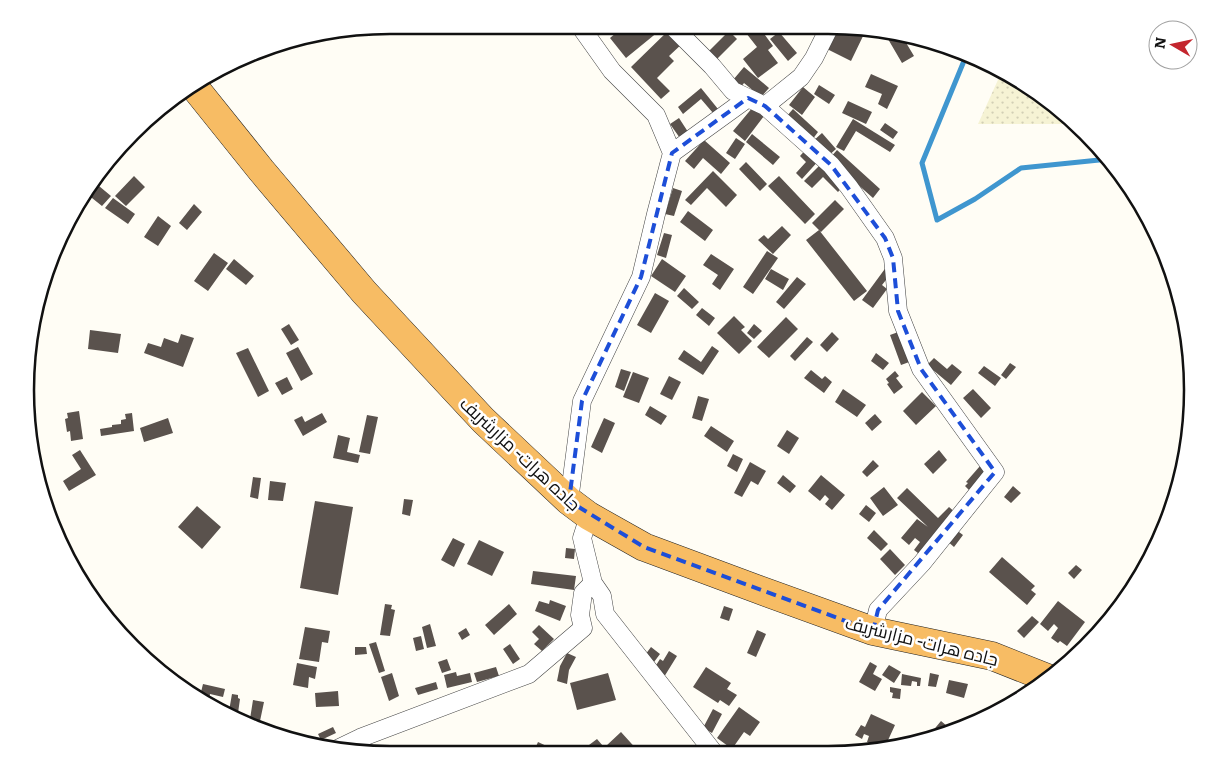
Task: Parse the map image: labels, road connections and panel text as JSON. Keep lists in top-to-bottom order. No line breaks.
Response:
{"streets":{"highway":["جاده هرات- مزارشریف"]},"north":"left"}
